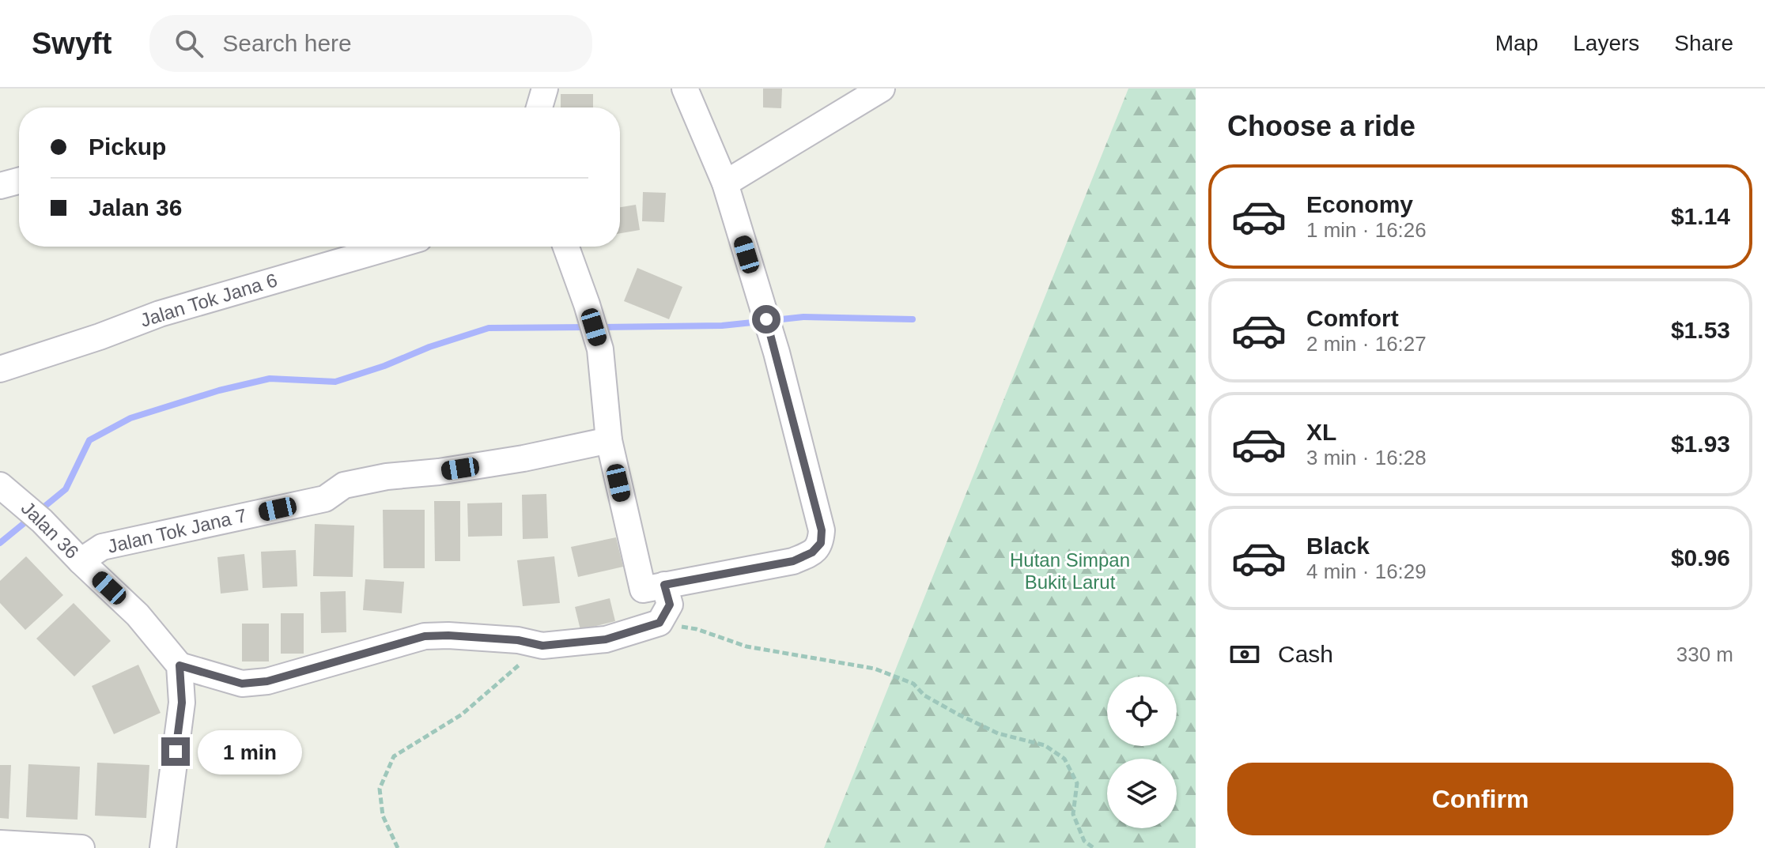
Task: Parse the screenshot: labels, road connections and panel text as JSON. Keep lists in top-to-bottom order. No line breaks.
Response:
{"streets":{"street":["Jalan Tok Jana 6","Jalan 36","Jalan Tok Jana 7"]},"crossings":[["Jalan 36","Jalan Tok Jana 7"]],"parks":["Hutan Simpan Bukit Larut"],"page":{"header":"Swyft","search":"Search here","nav":["Map","Layers","Share"],"heading":"Choose a ride","banner":["Pickup","Jalan 36"],"list":[{"name":"Economy","note":"1 min · 16:26","value":"$1.14"},{"name":"Comfort","note":"2 min · 16:27","value":"$1.53"},{"name":"XL","note":"3 min · 16:28","value":"$1.93"},{"name":"Black","note":"4 min · 16:29","value":"$0.96"}],"pay":["Cash","330 m"],"bubble":"1 min","buttons":"Confirm"}}
